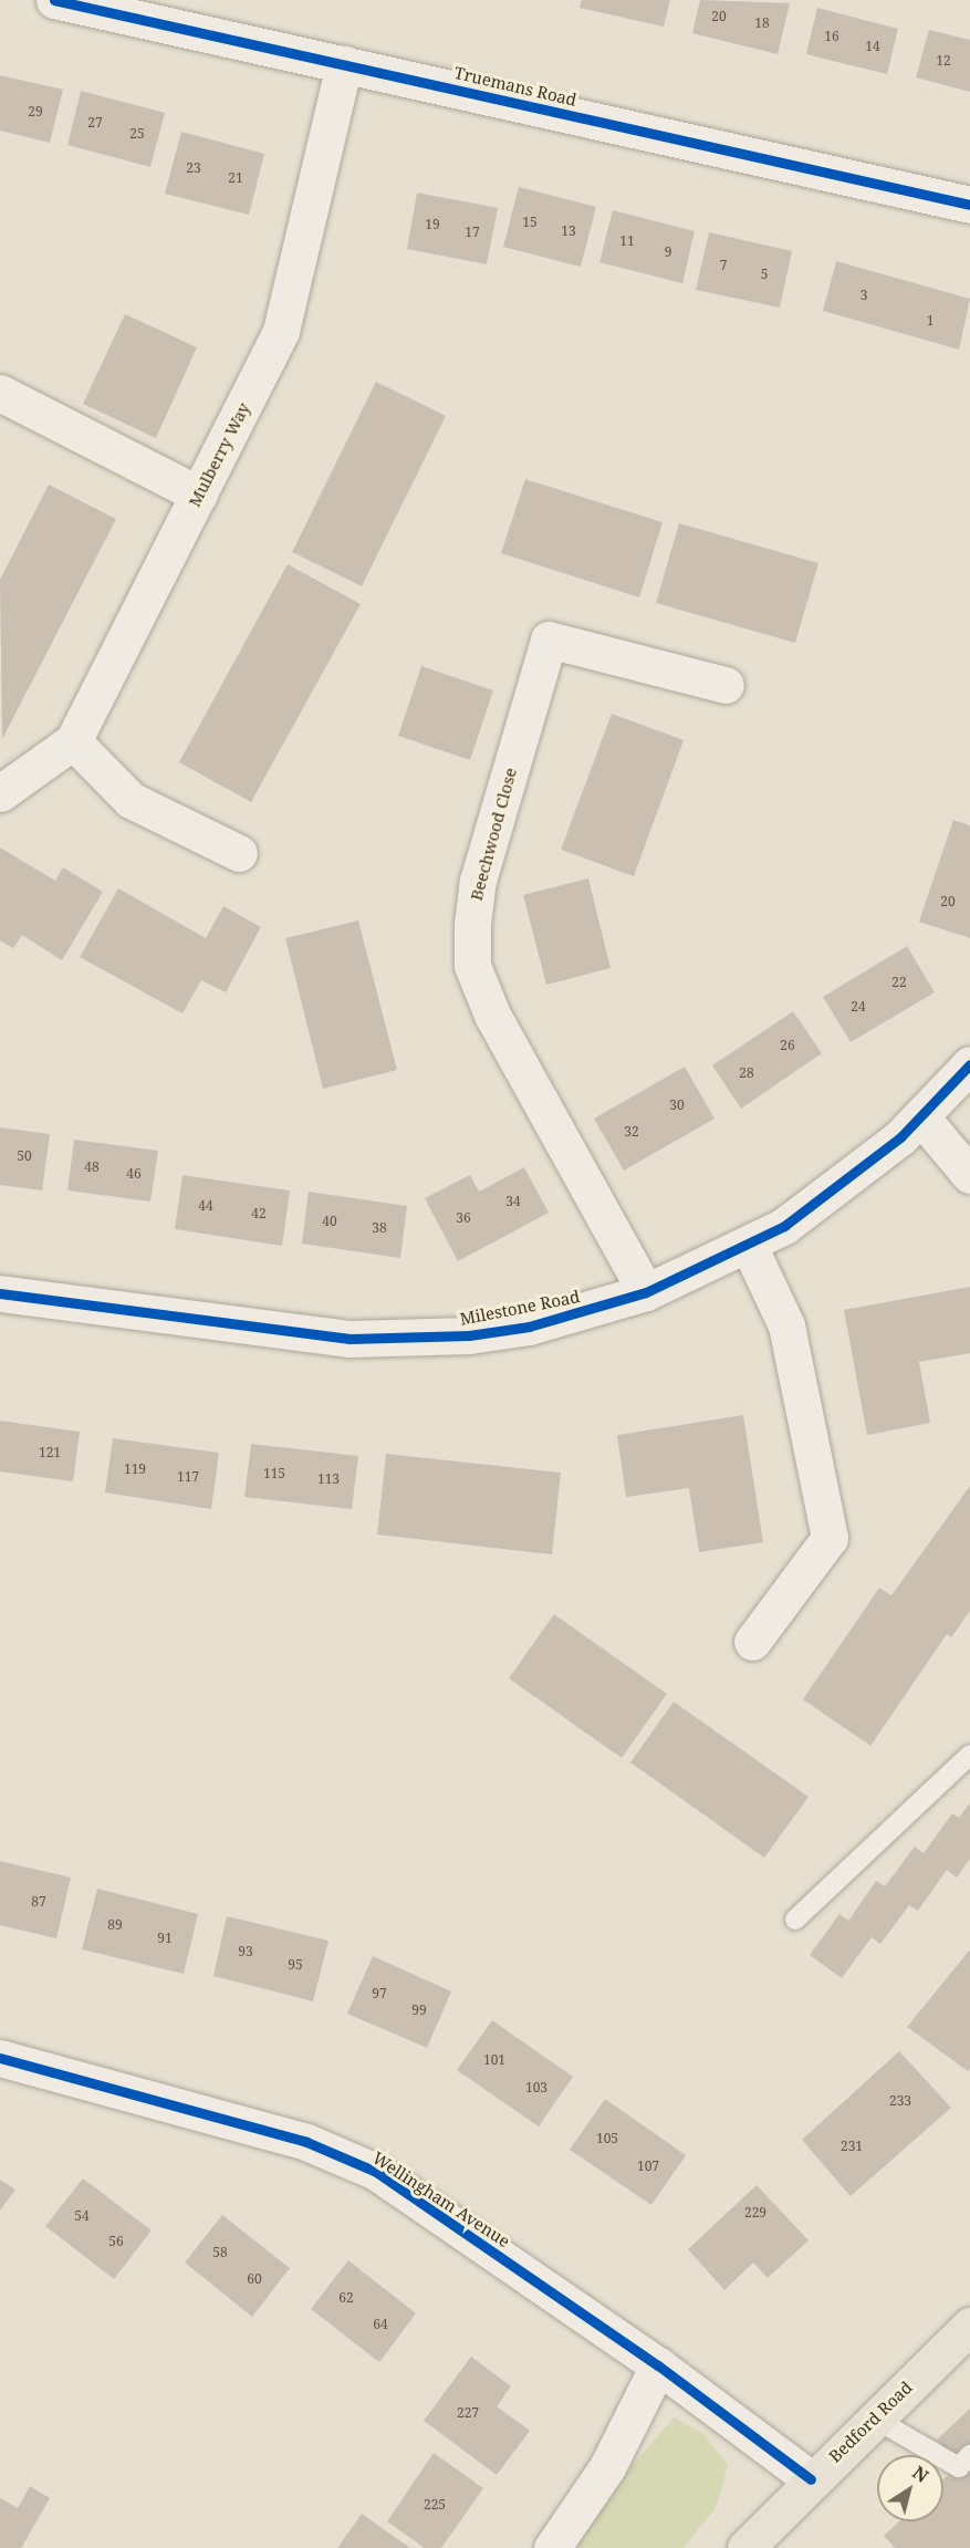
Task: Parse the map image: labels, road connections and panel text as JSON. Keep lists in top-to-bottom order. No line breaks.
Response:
{"streets":{"main road":["Bedford Road"],"street":["Truemans Road","Mulberry Way","Beechwood Close","Milestone Road","Wellingham Avenue"]},"crossings":[["Truemans Road","Mulberry Way"],["Beechwood Close","Milestone Road"],["Wellingham Avenue","Bedford Road"]],"house_numbers":["20","18","16","14","12","29","27","25","23","21","15","19","13","17","11","9","7","5","3","1","20","22","24","26","28","30","32","50","48","46","34","44","42","36","40","38","121","119","115","117","113","87","89","91","93","95","97","99","101","103","233","105","231","107","229","54","56","58","60","62","64","227","225"],"north":"top right"}
